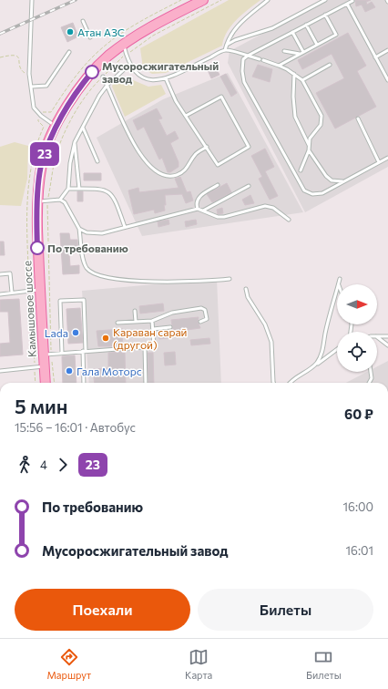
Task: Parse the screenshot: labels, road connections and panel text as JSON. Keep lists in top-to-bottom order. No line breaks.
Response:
{"streets":{"main road":["Камышовое шоссе"]},"places":["Атан АЗС","Мусоросжигательный завод","По требованию","Lada","Караван сарай (другой)","Гала Моторс"],"lines":["bus line 23"],"north":"right","page":{"on_map":"23","heading":["5 мин","15:56 – 16:01 · Автобус","60 ₽"],"legs":["4","23"],"list":[{"name":"По требованию","value":"16:00"},{"name":"Мусоросжигательный завод","value":"16:01"}],"buttons":["Поехали","Билеты"],"tabs":["Маршрут","Карта","Билеты"]}}
